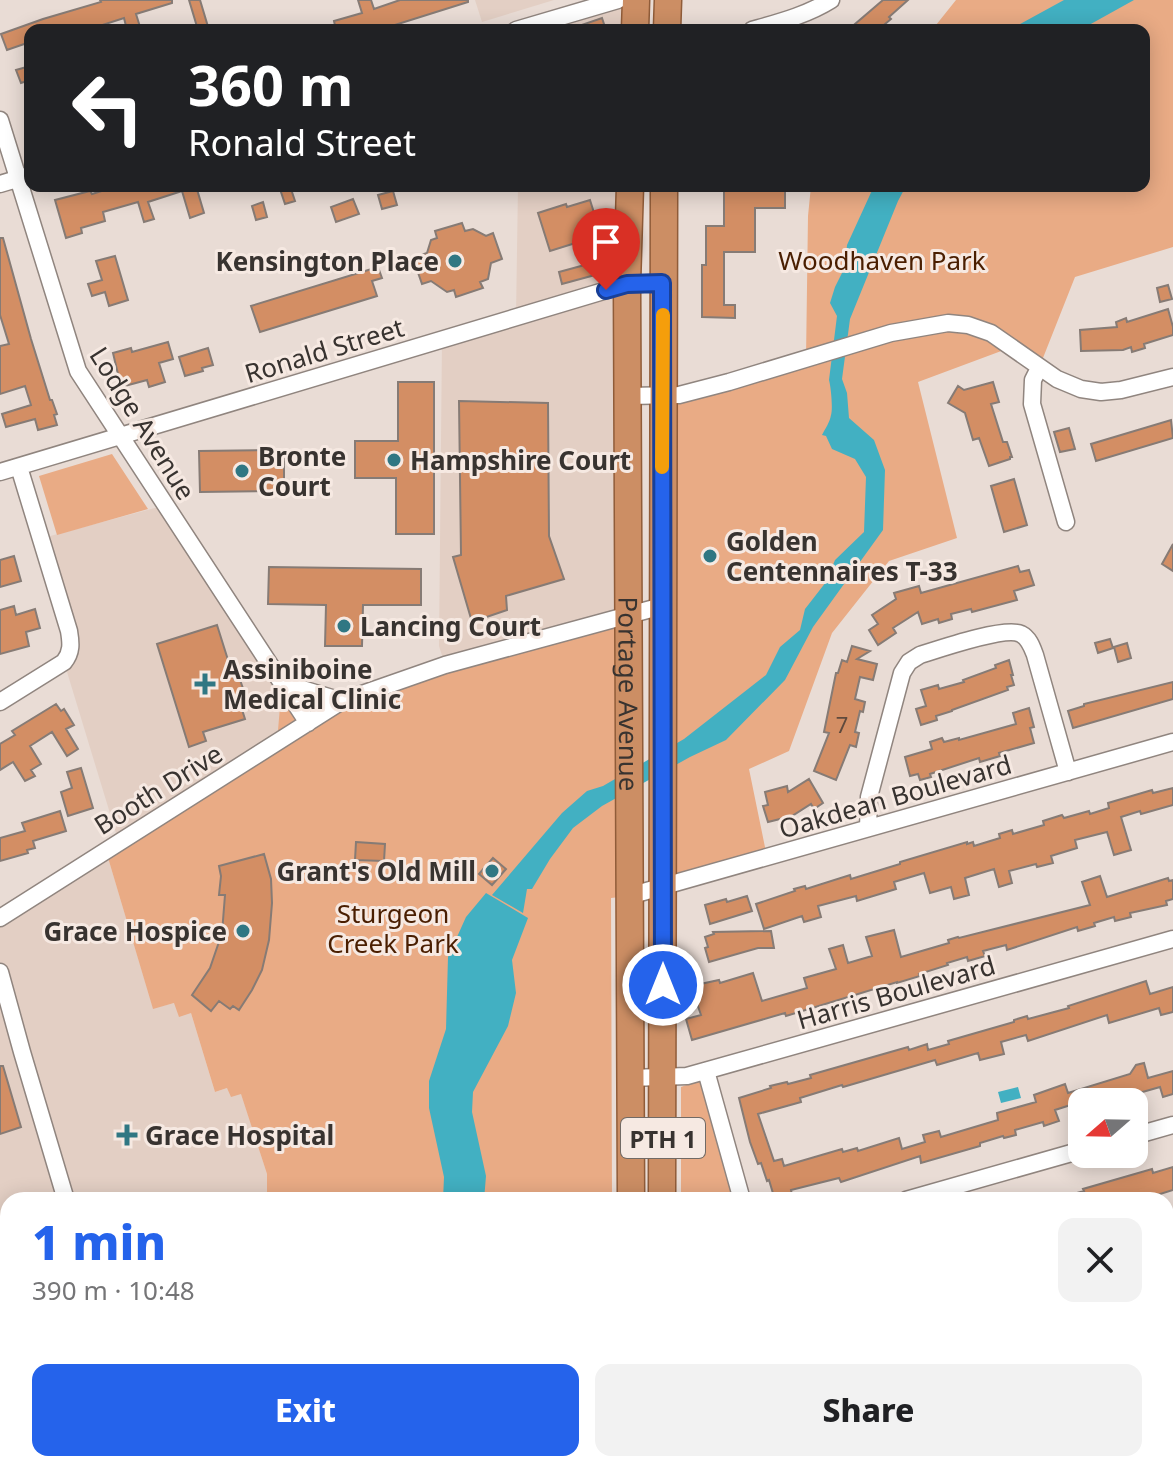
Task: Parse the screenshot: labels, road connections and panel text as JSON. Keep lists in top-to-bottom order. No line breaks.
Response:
{"streets":{"highway":["Portage Avenue","PTH 1"],"street":["Ronald Street","Lodge Avenue","Booth Drive","Oakdean Boulevard","Harris Boulevard"]},"crossings":[["Ronald Street","Lodge Avenue"],["Ronald Street","Portage Avenue"],["Lodge Avenue","Booth Drive"],["Portage Avenue","Booth Drive"],["Portage Avenue","Oakdean Boulevard"],["Portage Avenue","Harris Boulevard"]],"parks":["Woodhaven Park","Sturgeon Creek Park"],"places":{"other":["Kensington Place","Hampshire Court","Bronte Court","Golden Centennaires T-33","Lancing Court","Grant's Old Mill","Grace Hospice"],"health":["Assiniboine Medical Clinic","Grace Hospital"]},"house_numbers":["7"],"north":"left","page":{"turn":["360 m","Ronald Street"],"heading":["1 min","390 m · 10:48"],"buttons":["Exit","Share"]}}
